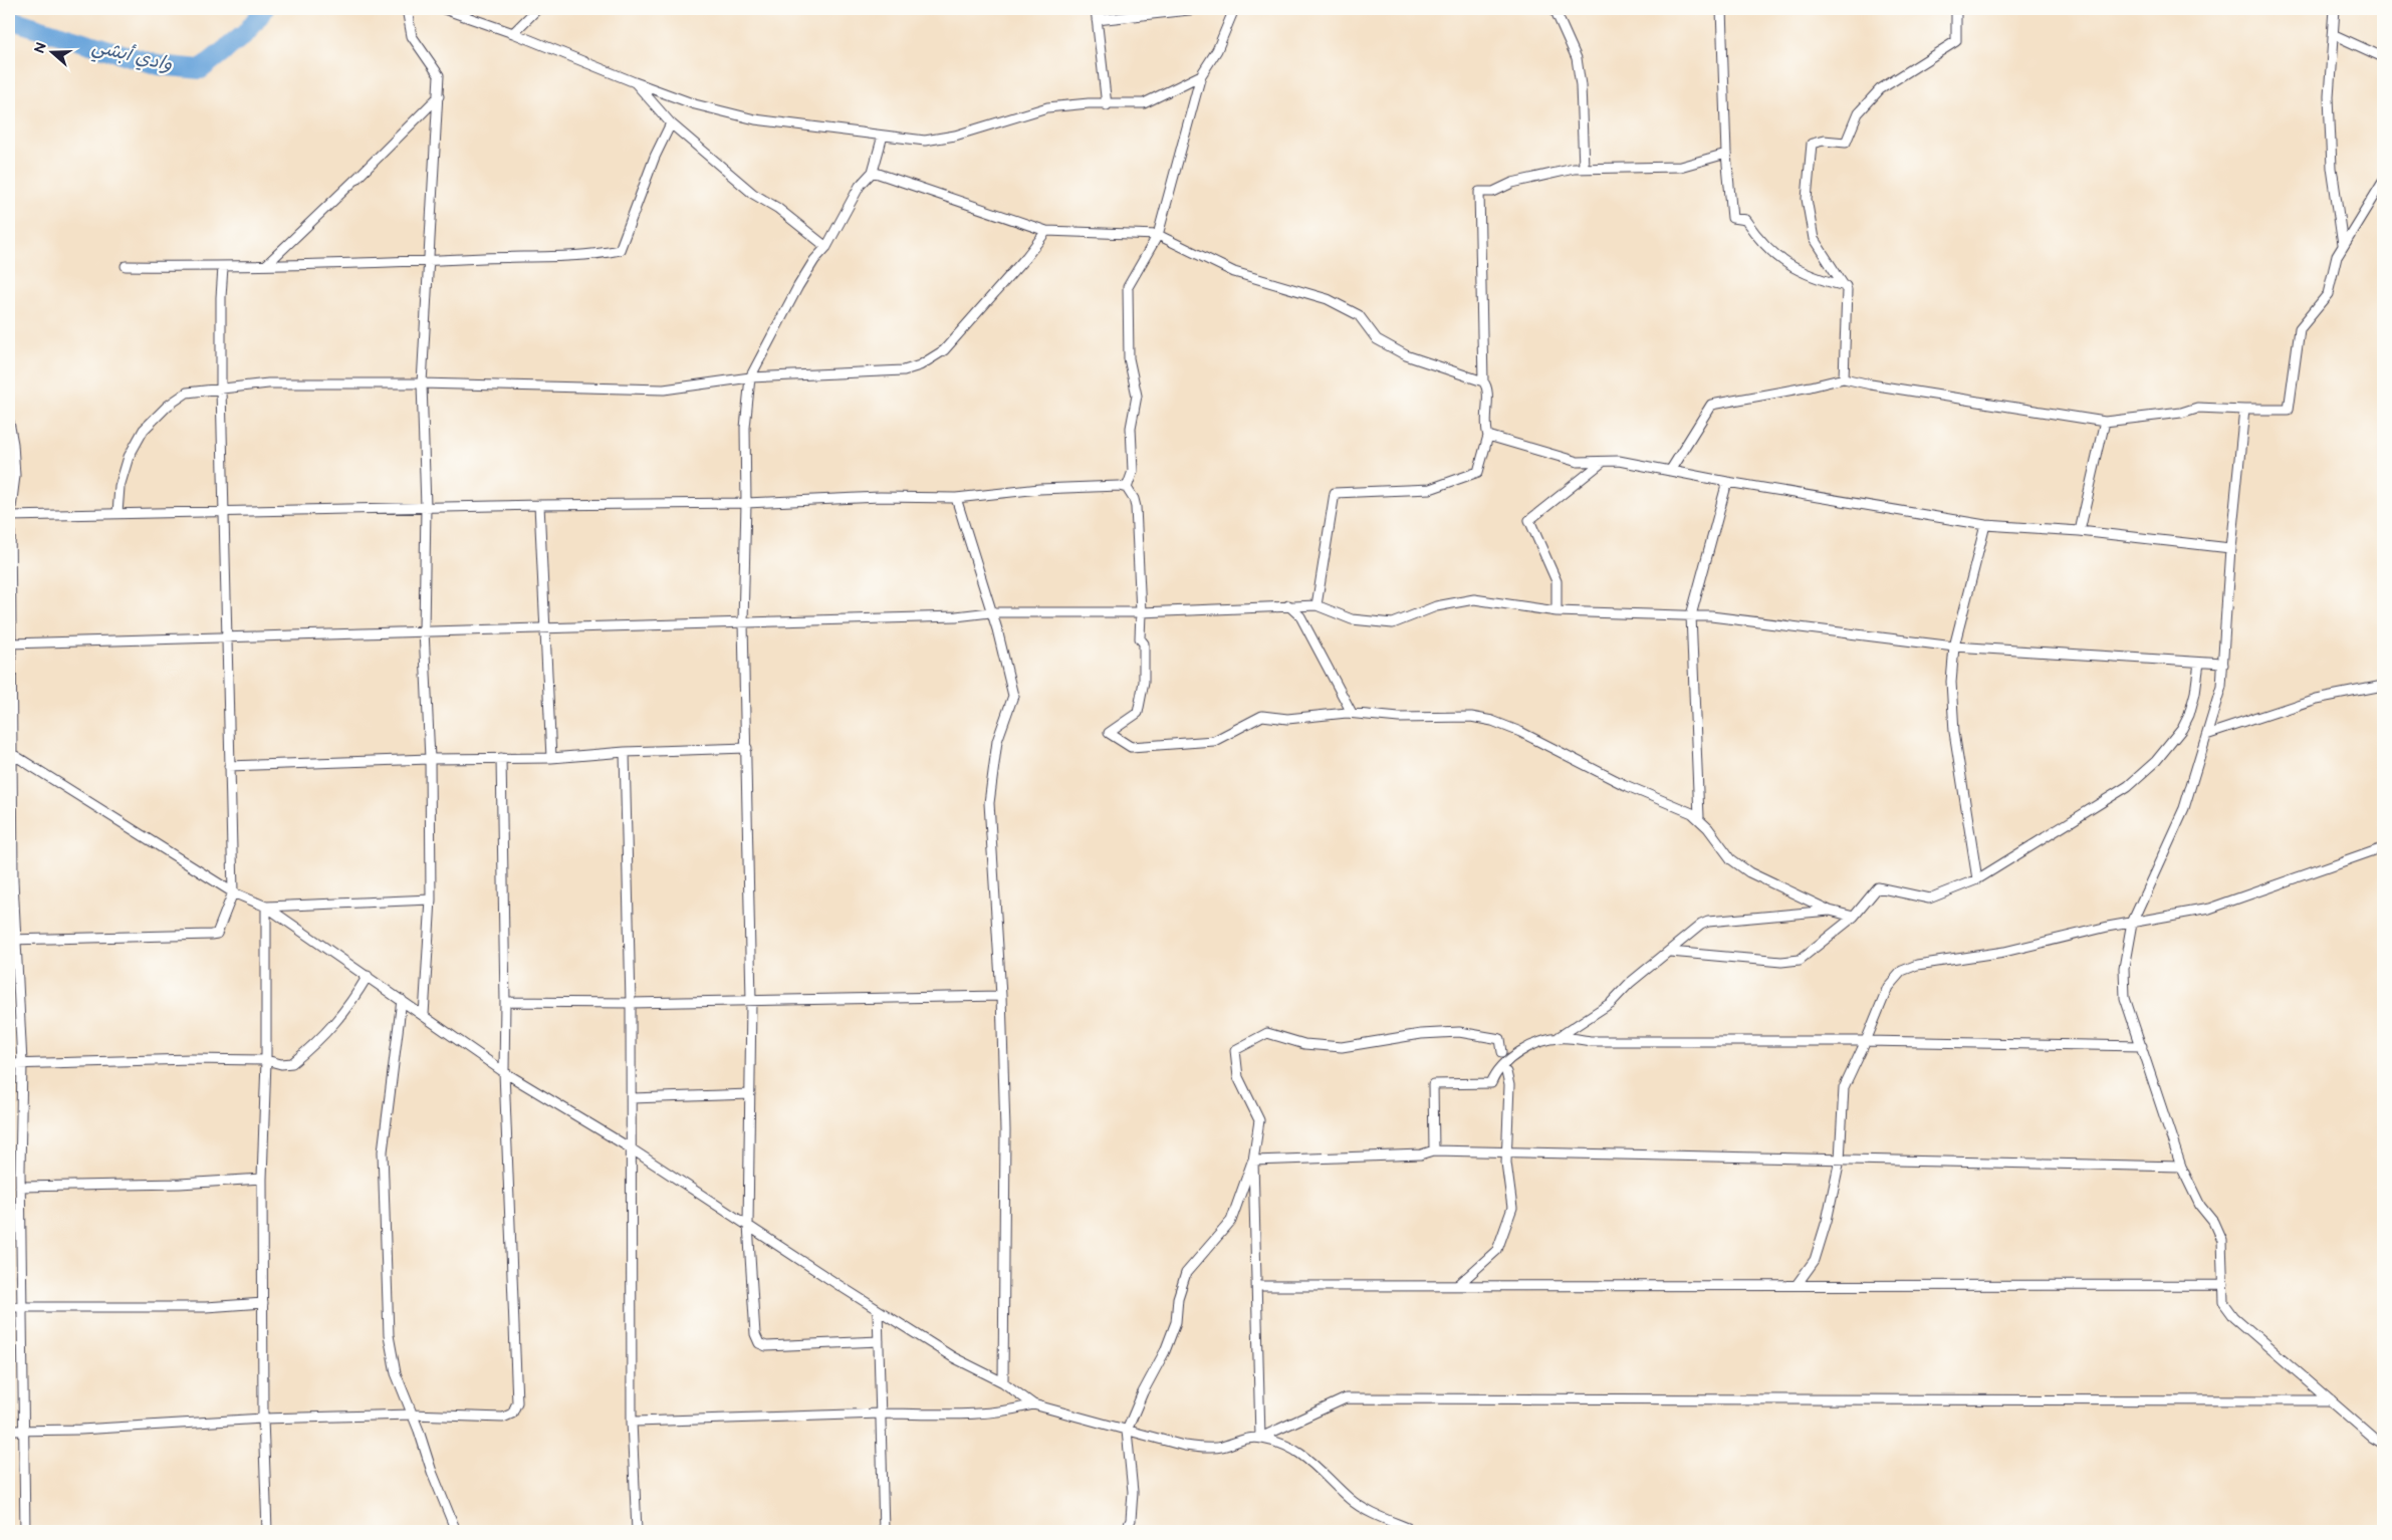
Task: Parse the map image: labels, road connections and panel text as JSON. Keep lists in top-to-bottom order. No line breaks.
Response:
{"water":["وادي أبشي"],"north":"left"}
